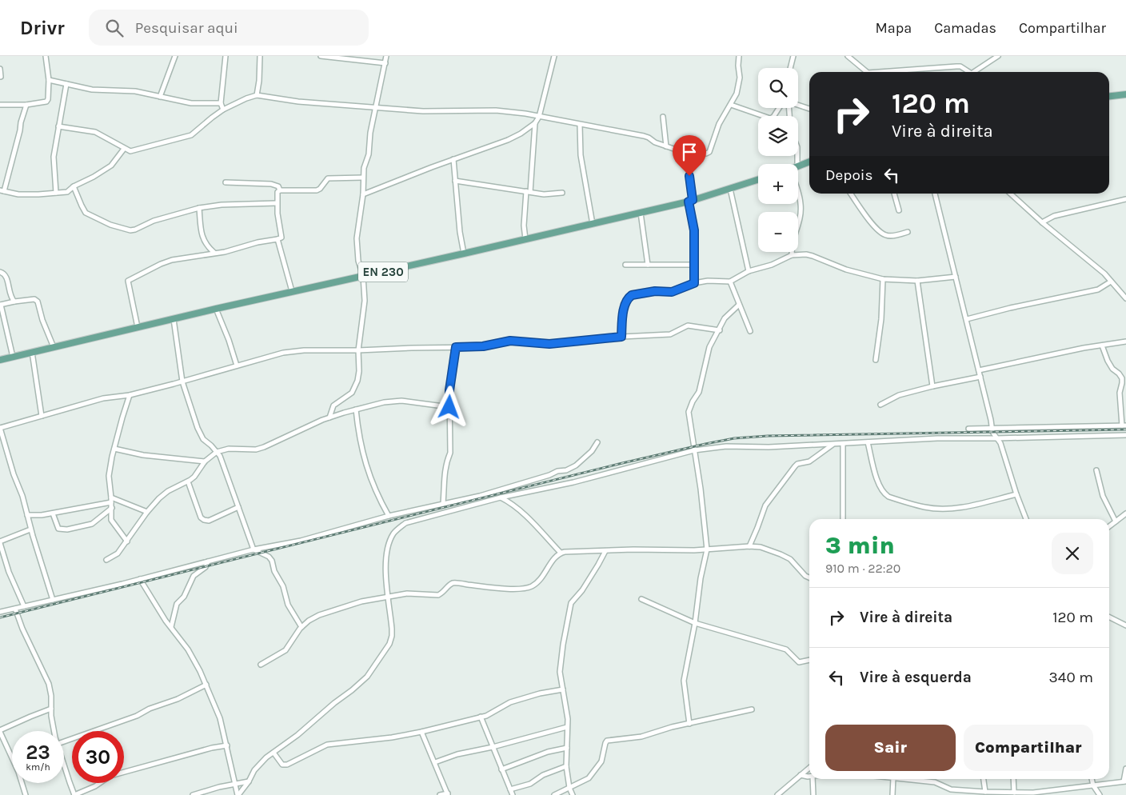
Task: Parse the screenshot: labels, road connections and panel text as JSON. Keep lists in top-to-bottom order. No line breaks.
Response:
{"streets":{"main road":["EN 230"]},"page":{"header":"Drivr","search":"Pesquisar aqui","nav":["Mapa","Camadas","Compartilhar"],"map_buttons":["+","−"],"turn":["120 m","Vire à direita"],"then":"Depois","heading":["3 min","910 m · 22:20"],"list":[{"name":"Vire à direita","value":"120 m"},{"name":"Vire à esquerda","value":"340 m"}],"buttons":["Sair","Compartilhar"],"speed":"23 km/h","limit":"30"}}
